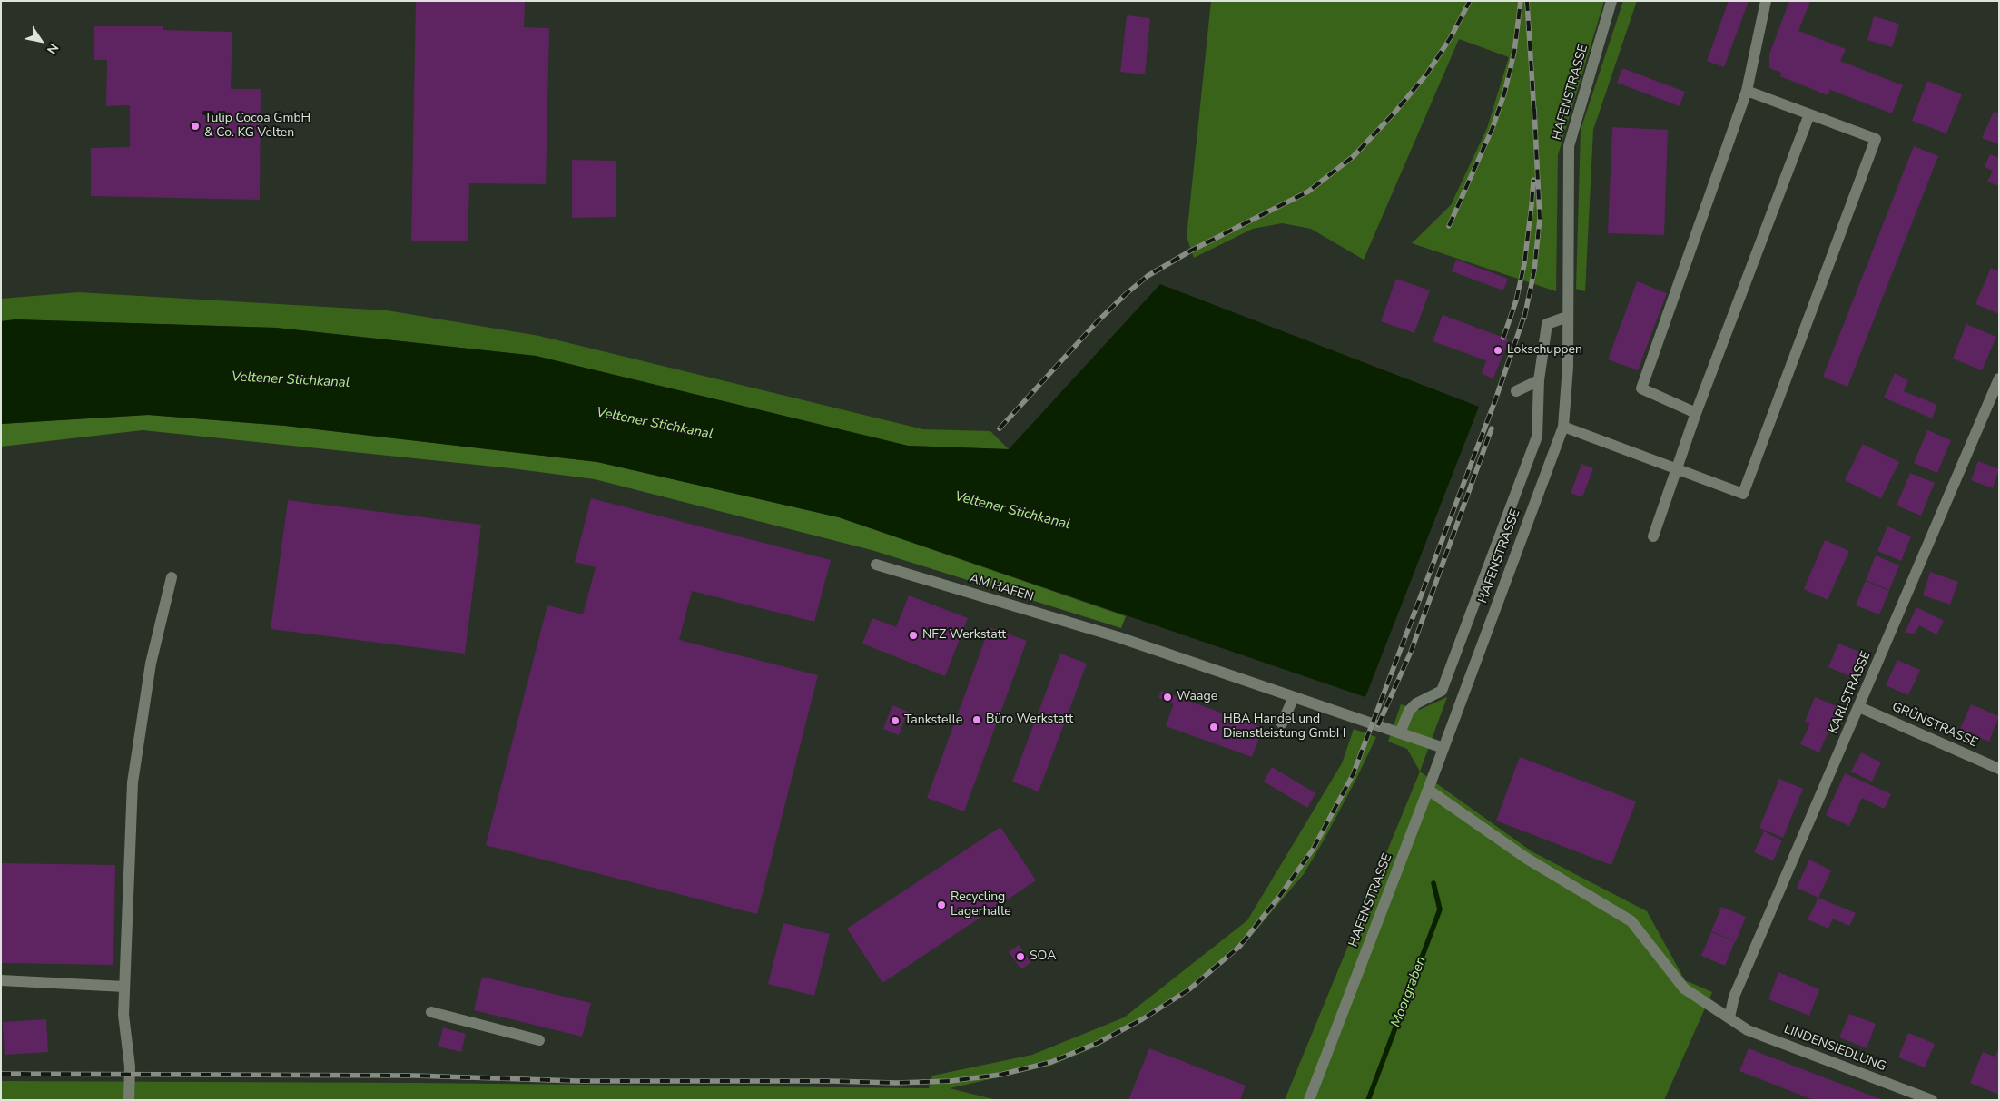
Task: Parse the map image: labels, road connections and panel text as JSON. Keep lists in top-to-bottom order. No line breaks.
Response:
{"streets":{"street":["HAFENSTRASSE","AM HAFEN","KARLSTRASSE","GRÜNSTRASSE","LINDENSIEDLUNG"]},"crossings":[["HAFENSTRASSE","LINDENSIEDLUNG"],["KARLSTRASSE","GRÜNSTRASSE"],["KARLSTRASSE","LINDENSIEDLUNG"]],"water":["Veltener Stichkanal","Moorgraben"],"places":["Tulip Cocoa GmbH & Co. KG Velten","Lokschuppen","NFZ Werkstatt","Waage","Büro Werkstatt","Tankstelle","HBA Handel und Dienstleistung GmbH","Recycling Lagerhalle","SOA"],"north":"bottom right"}
